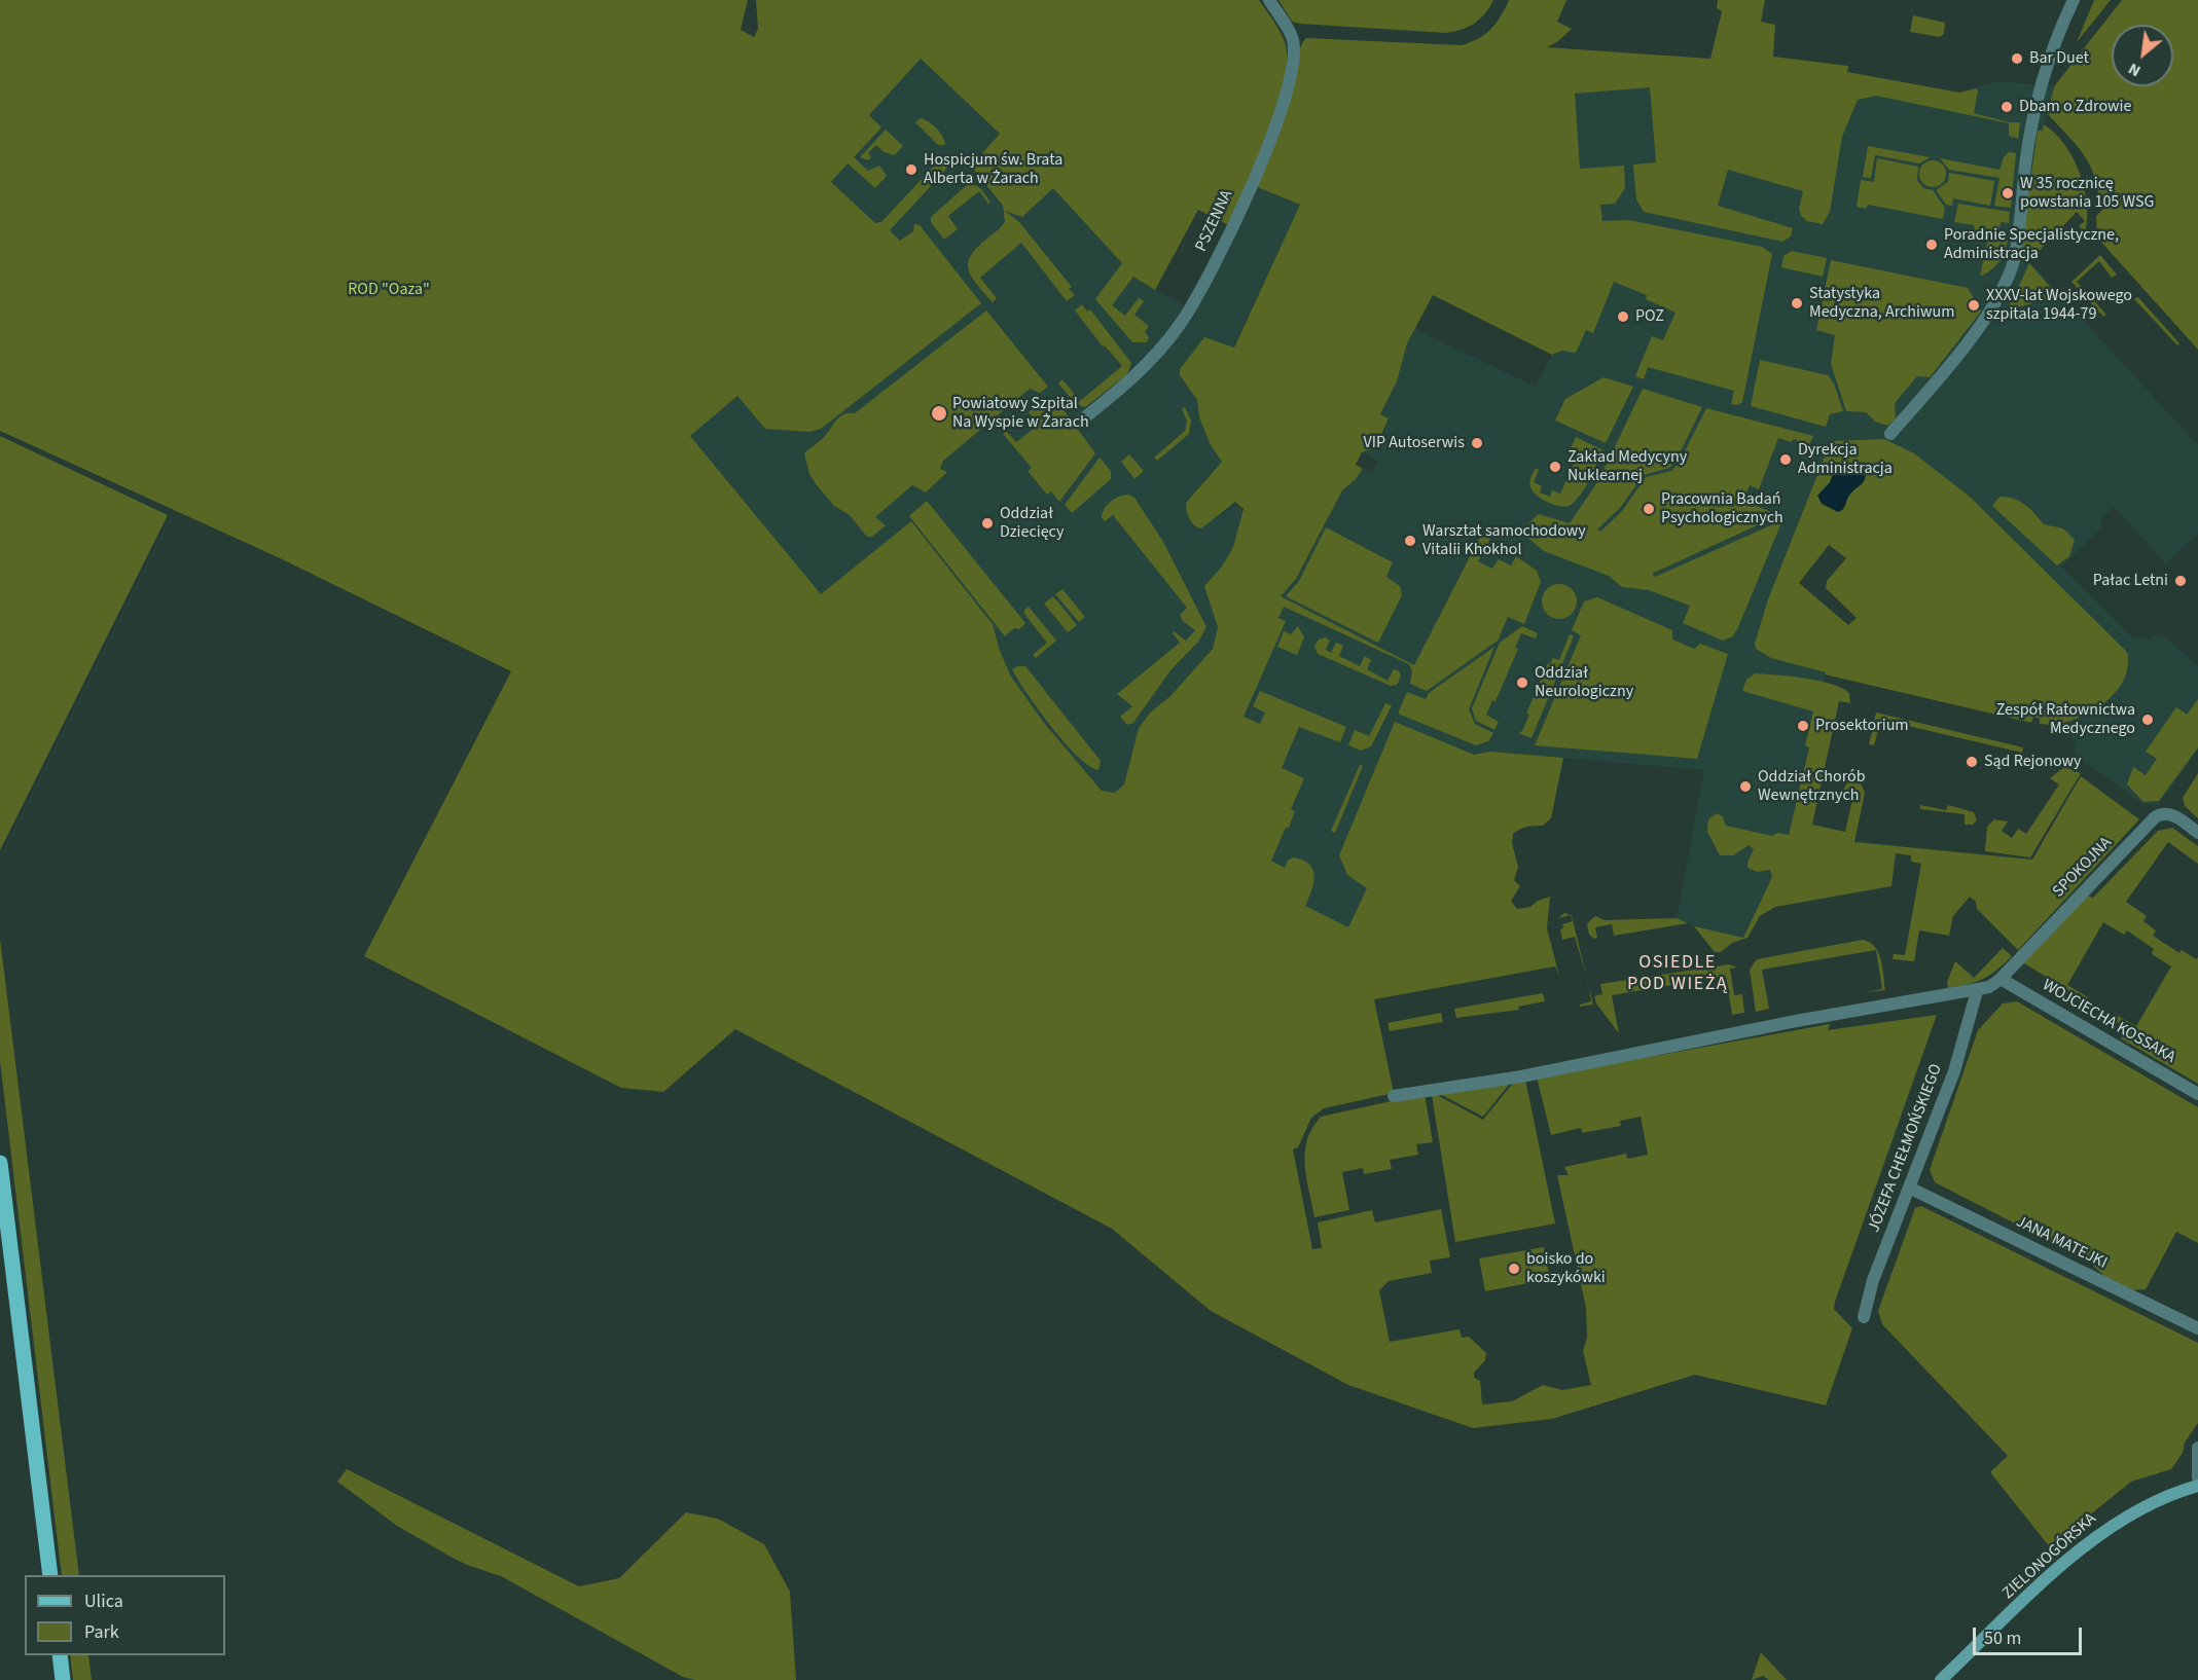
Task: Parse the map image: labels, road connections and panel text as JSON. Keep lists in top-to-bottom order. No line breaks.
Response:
{"streets":{"street":["PSZENNA","SPOKOJNA","WOJCIECHA KOSSAKA","JÓZEFA CHEŁMOŃSKIEGO","JANA MATEJKI","ZIELONOGÓRSKA"]},"crossings":[["SPOKOJNA","WOJCIECHA KOSSAKA"],["SPOKOJNA","JÓZEFA CHEŁMOŃSKIEGO"],["JÓZEFA CHEŁMOŃSKIEGO","JANA MATEJKI"]],"districts":["OSIEDLE POD WIEŻĄ"],"parks":["ROD \"Oaza\""],"places":["Bar Duet","Dbam o Zdrowie","Hospicjum św. Brata Alberta w Żarach","W 35 rocznicę powstania 105 WSG","Poradnie Specjalistyczne, Administracja","Statystyka Medyczna, Archiwum","XXXV-lat Wojskowego szpitala 1944-79","POZ","Powiatowy Szpital Na Wyspie w Żarach","VIP Autoserwis","Dyrekcja Administracja","Zakład Medycyny Nuklearnej","Pracownia Badań Psychologicznych","Oddział Dziecięcy","Warsztat samochodowy Vitalii Khokhol","Pałac Letni","Oddział Neurologiczny","Zespół Ratownictwa Medycznego","Prosektorium","Sąd Rejonowy","Oddział Chorób Wewnętrznych","boisko do koszykówki"],"legend":["Ulica","Park"],"scale_bar":"50 m","north":"bottom left"}
